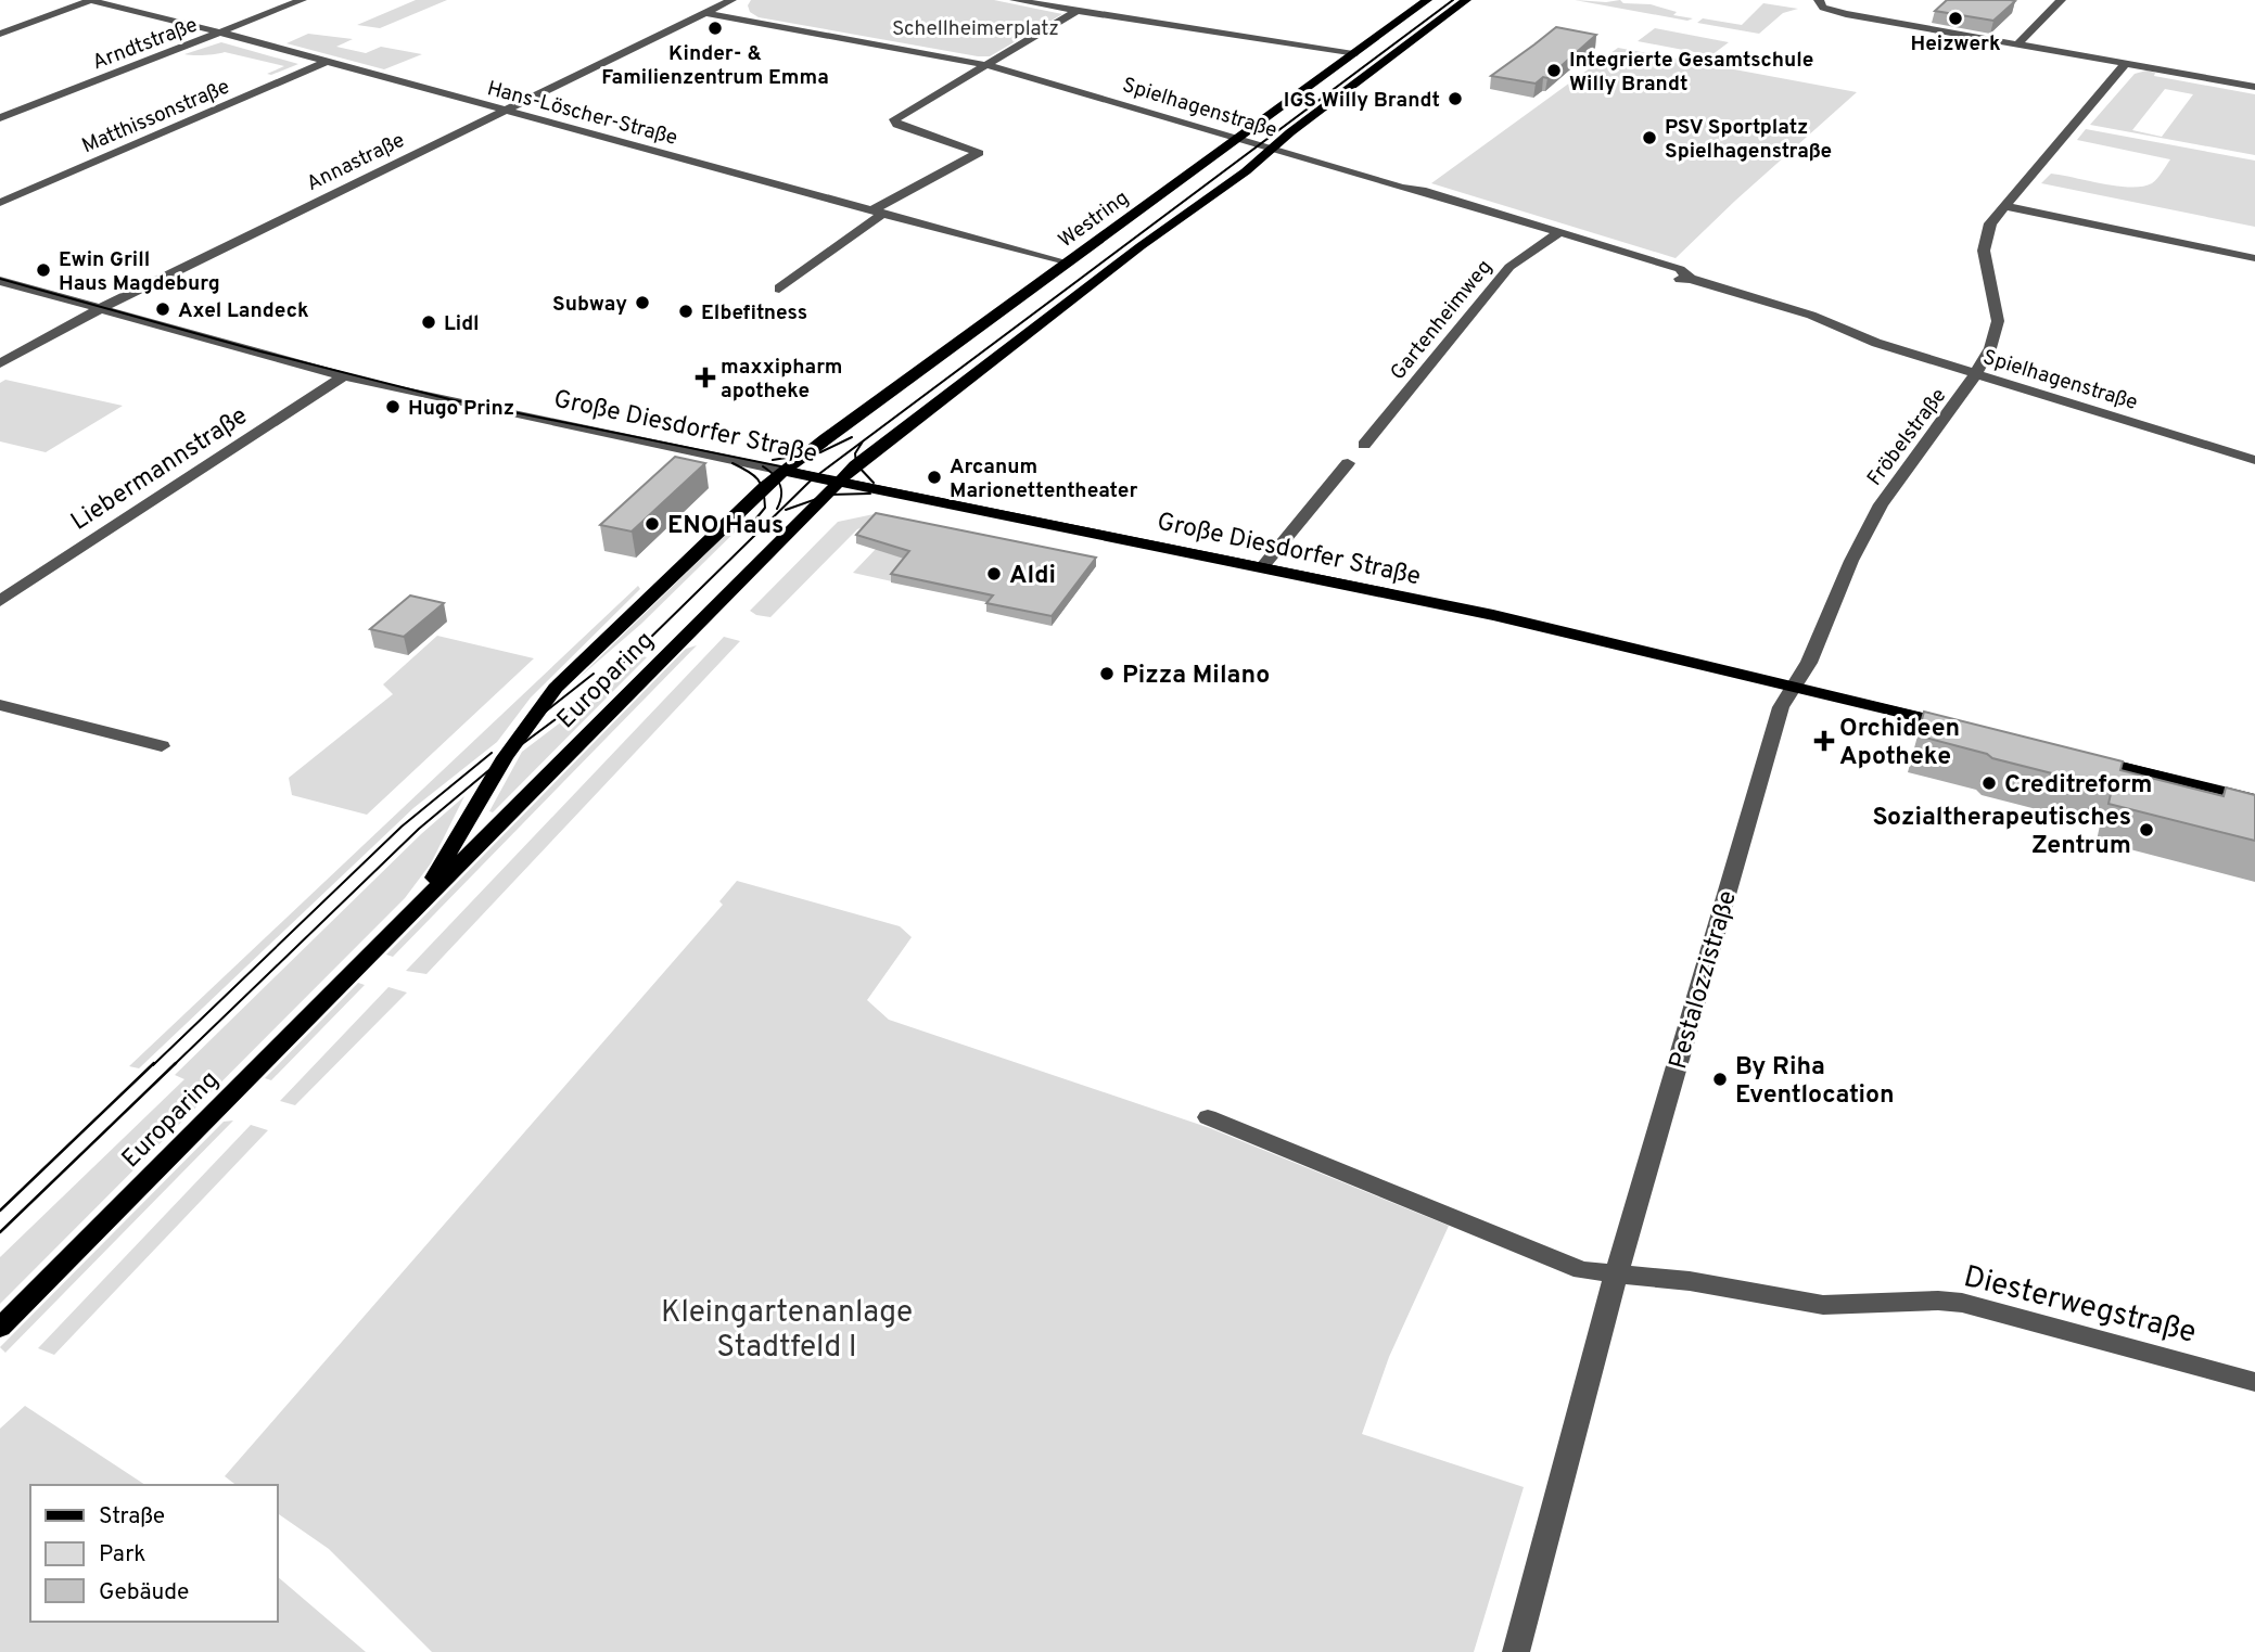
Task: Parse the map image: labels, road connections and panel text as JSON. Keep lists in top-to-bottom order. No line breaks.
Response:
{"streets":{"main road":["Westring","Große Diesdorfer Straße","Europaring"],"street":["Arndtstraße","Spielhagenstraße","Hans-Löscher-Straße","Matthissonstraße","Annastraße","Gartenheimweg","Fröbelstraße","Liebermannstraße","Pestalozzistraße","Diesterwegstraße"]},"crossings":[["Arndtstraße","Hans-Löscher-Straße"],["Spielhagenstraße","Westring"],["Spielhagenstraße","Gartenheimweg"],["Spielhagenstraße","Fröbelstraße"],["Hans-Löscher-Straße","Matthissonstraße"],["Hans-Löscher-Straße","Annastraße"],["Hans-Löscher-Straße","Westring"],["Annastraße","Große Diesdorfer Straße"],["Westring","Große Diesdorfer Straße"],["Westring","Europaring"],["Große Diesdorfer Straße","Fröbelstraße"],["Große Diesdorfer Straße","Liebermannstraße"],["Große Diesdorfer Straße","Europaring"],["Große Diesdorfer Straße","Pestalozzistraße"],["Fröbelstraße","Pestalozzistraße"],["Pestalozzistraße","Diesterwegstraße"]],"parks":["Schellheimerplatz","Kleingartenanlage Stadtfeld I"],"places":{"other":["Heizwerk","Kinder- & Familienzentrum Emma","Integrierte Gesamtschule Willy Brandt","IGS Willy Brandt","PSV Sportplatz Spielhagenstraße","Ewin Grill Haus Magdeburg","Subway","Axel Landeck","Elbefitness","Lidl","Hugo Prinz","Arcanum Marionettentheater","ENO Haus","Aldi","Pizza Milano","Creditreform","Sozialtherapeutisches Zentrum","By Riha Eventlocation"],"health":["maxxipharm apotheke","Orchideen Apotheke"]},"legend":["Straße","Park","Gebäude"]}
